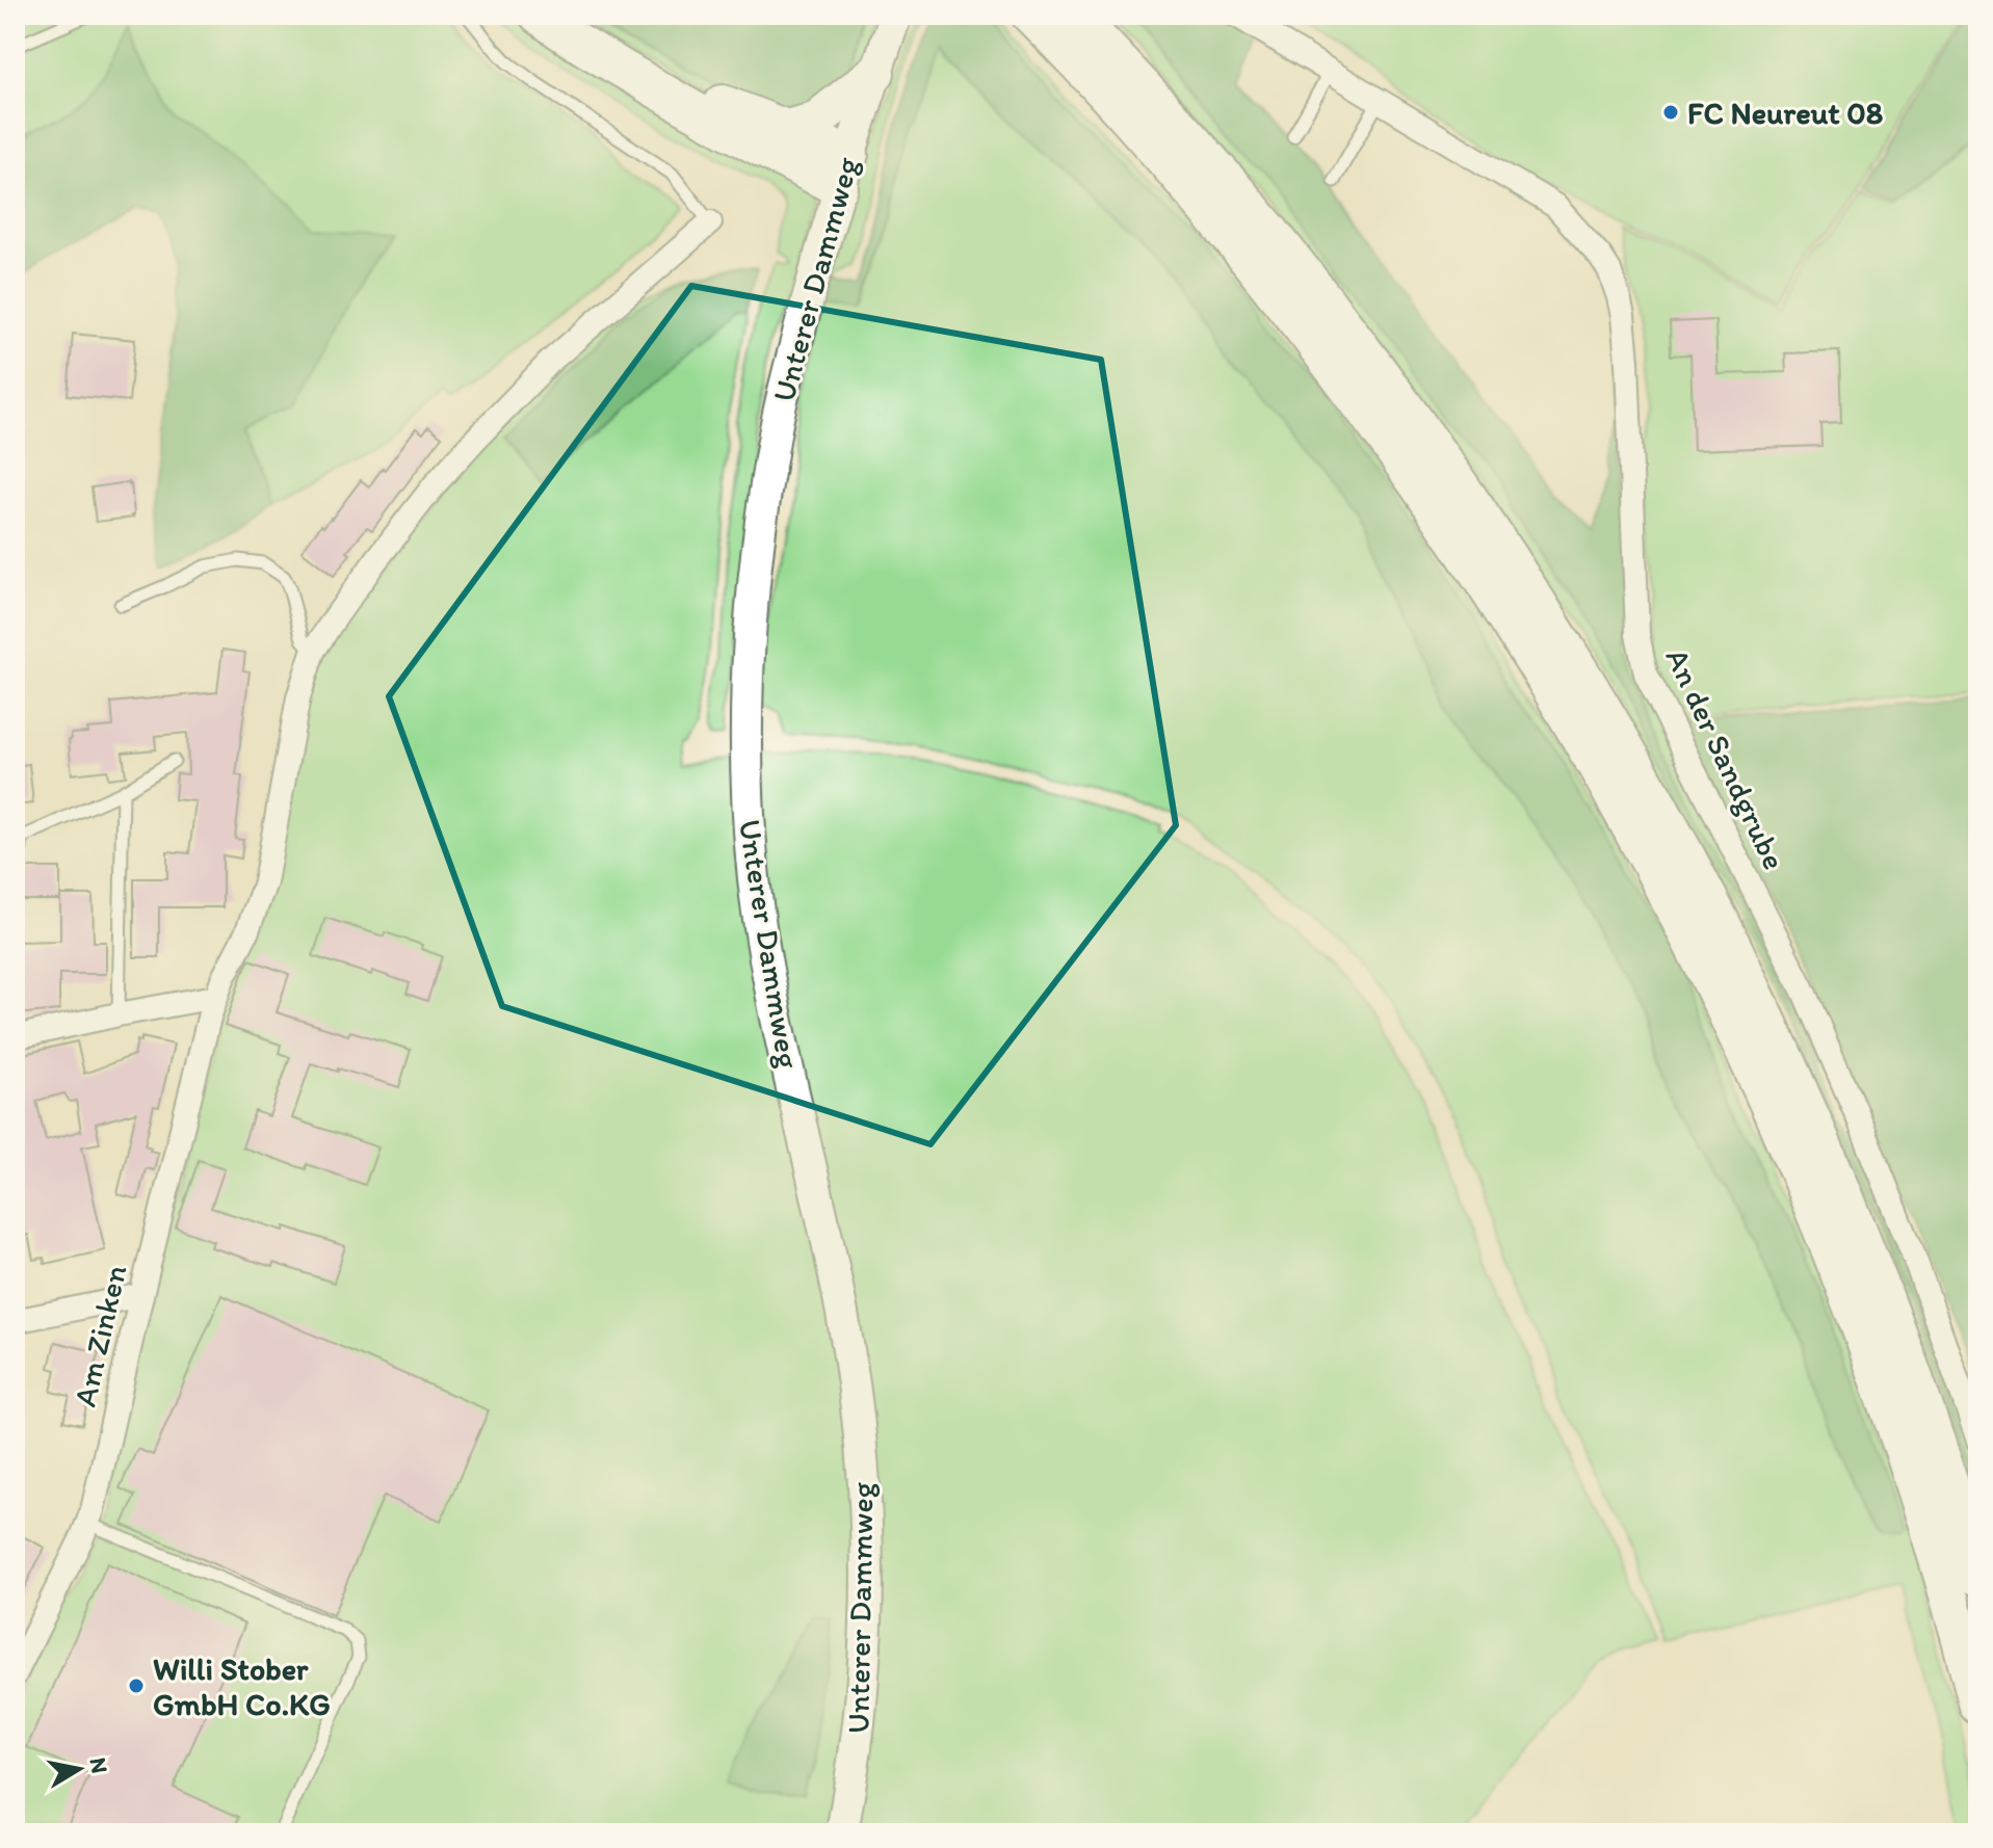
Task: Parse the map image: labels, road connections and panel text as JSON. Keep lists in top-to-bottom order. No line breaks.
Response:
{"streets":{"main road":["Unterer Dammweg"],"street":["An der Sandgrube","Am Zinken"]},"places":["FC Neureut 08","Willi Stober GmbH Co.KG"],"north":"right"}
